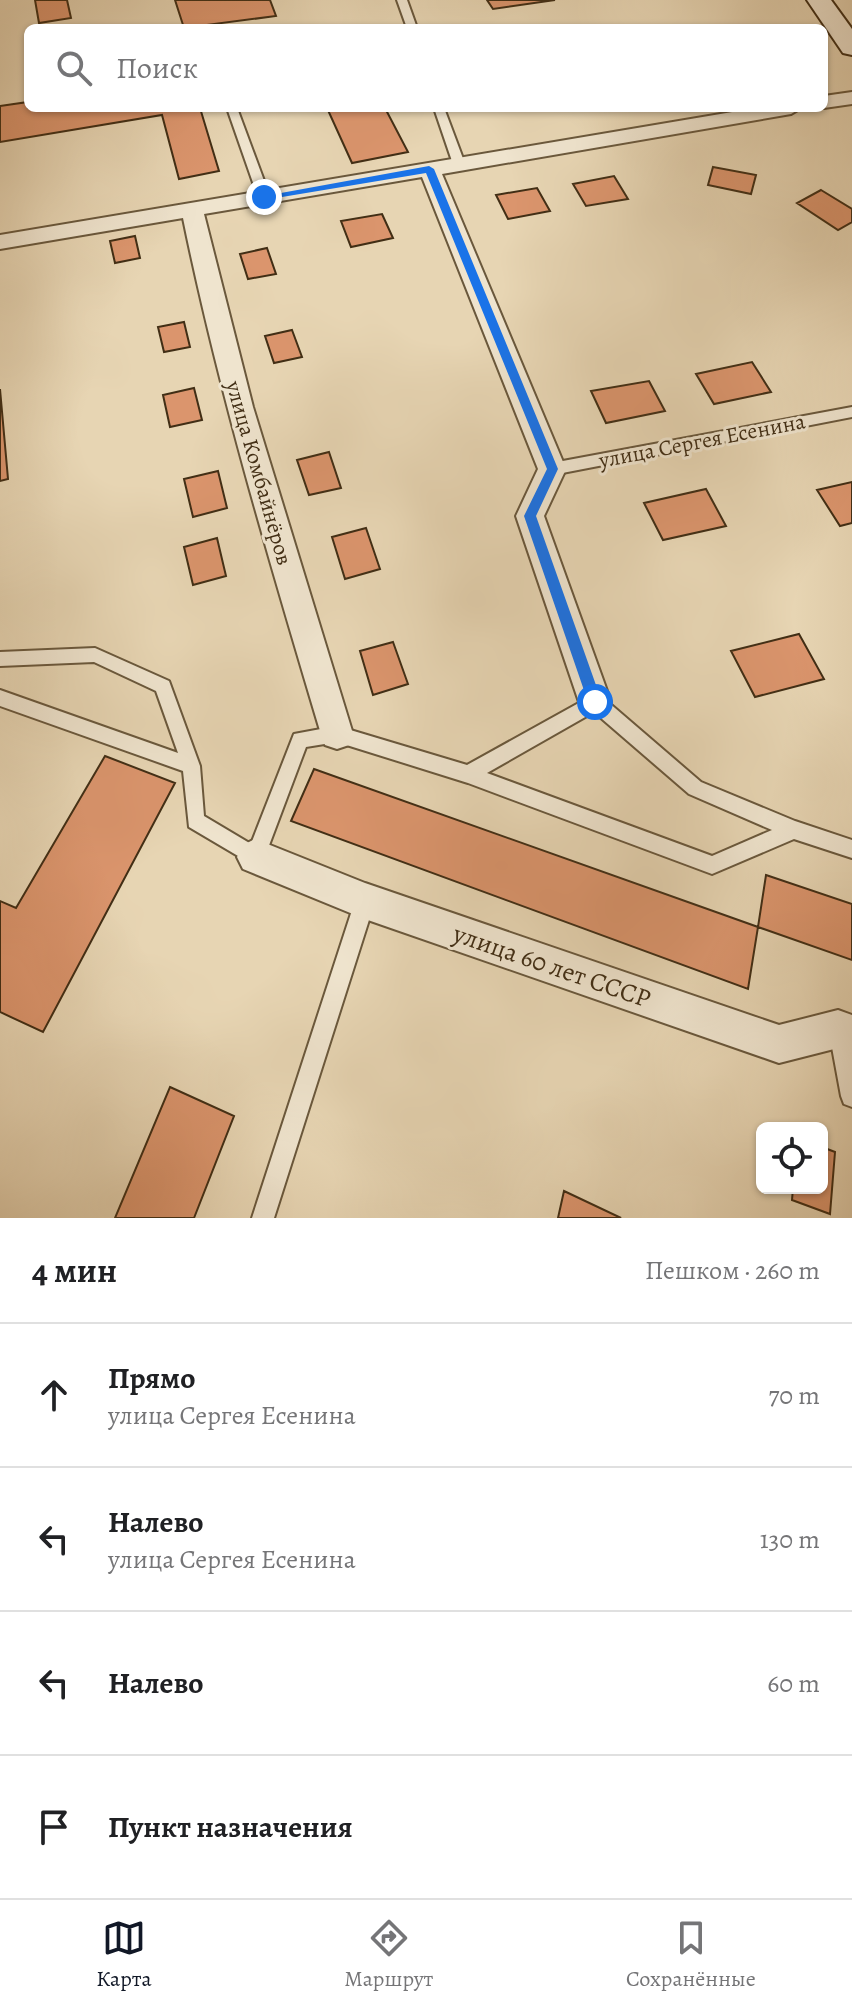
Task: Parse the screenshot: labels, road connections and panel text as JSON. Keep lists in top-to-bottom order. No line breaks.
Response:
{"streets":{"street":["улица Комбайнёров","улица 60 лет СССР"],"lane":["улица Сергея Есенина"]},"page":{"search":"Поиск","heading":["4 мин","Пешком · 260 m"],"list":[["Прямо","улица Сергея Есенина","70 m"],["Налево","улица Сергея Есенина","130 m"],["Налево","60 m"],"Пункт назначения"],"nav":["Карта","Маршрут","Сохранённые"]}}
